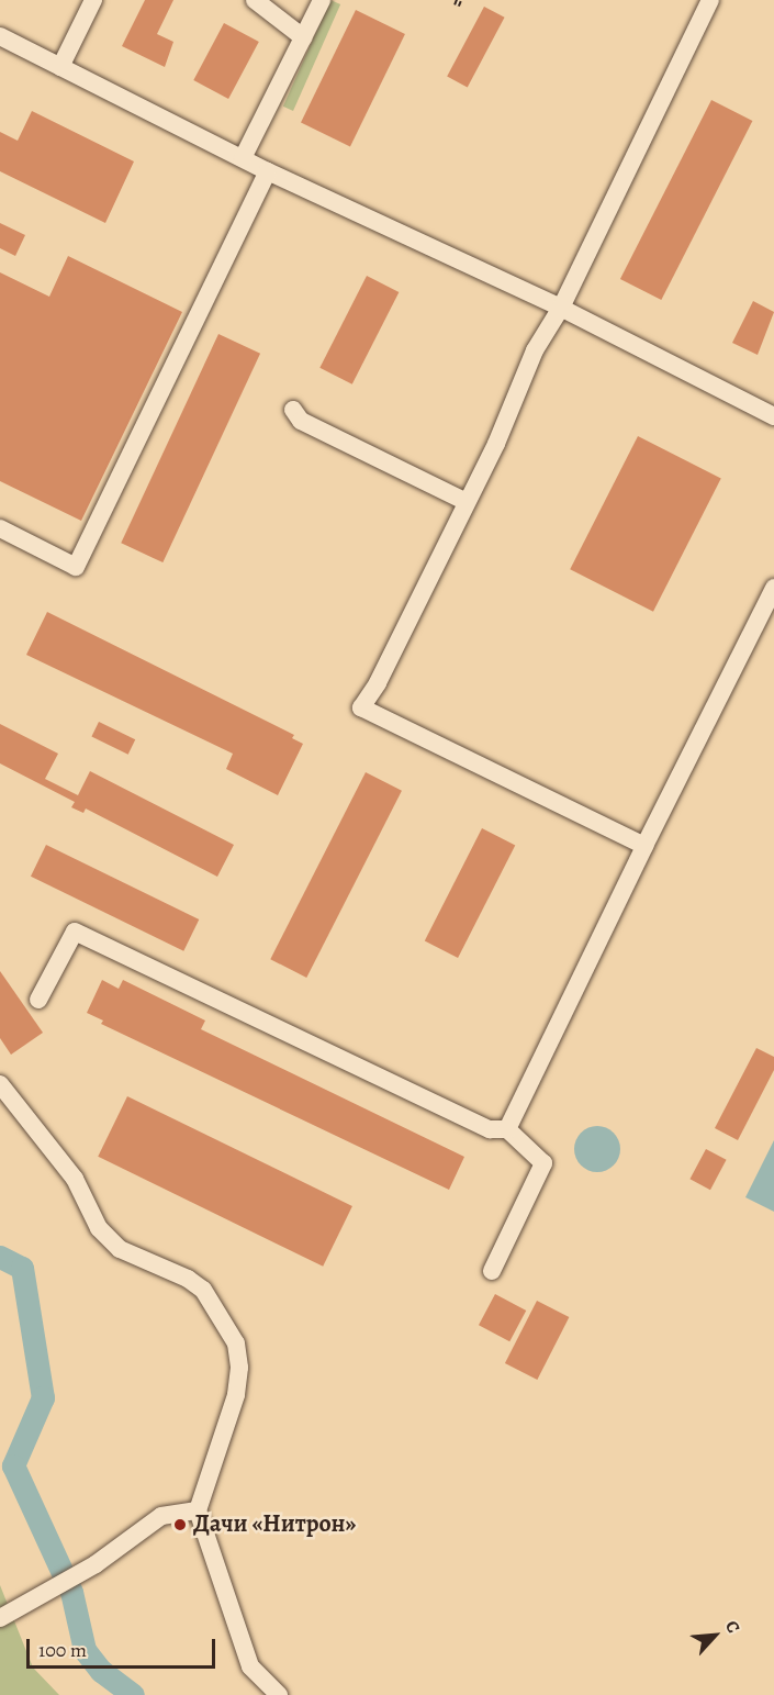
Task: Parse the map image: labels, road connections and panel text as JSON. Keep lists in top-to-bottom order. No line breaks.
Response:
{"places":["Дачи «Нитрон»"],"scale_bar":"100 m","north":"top right"}
